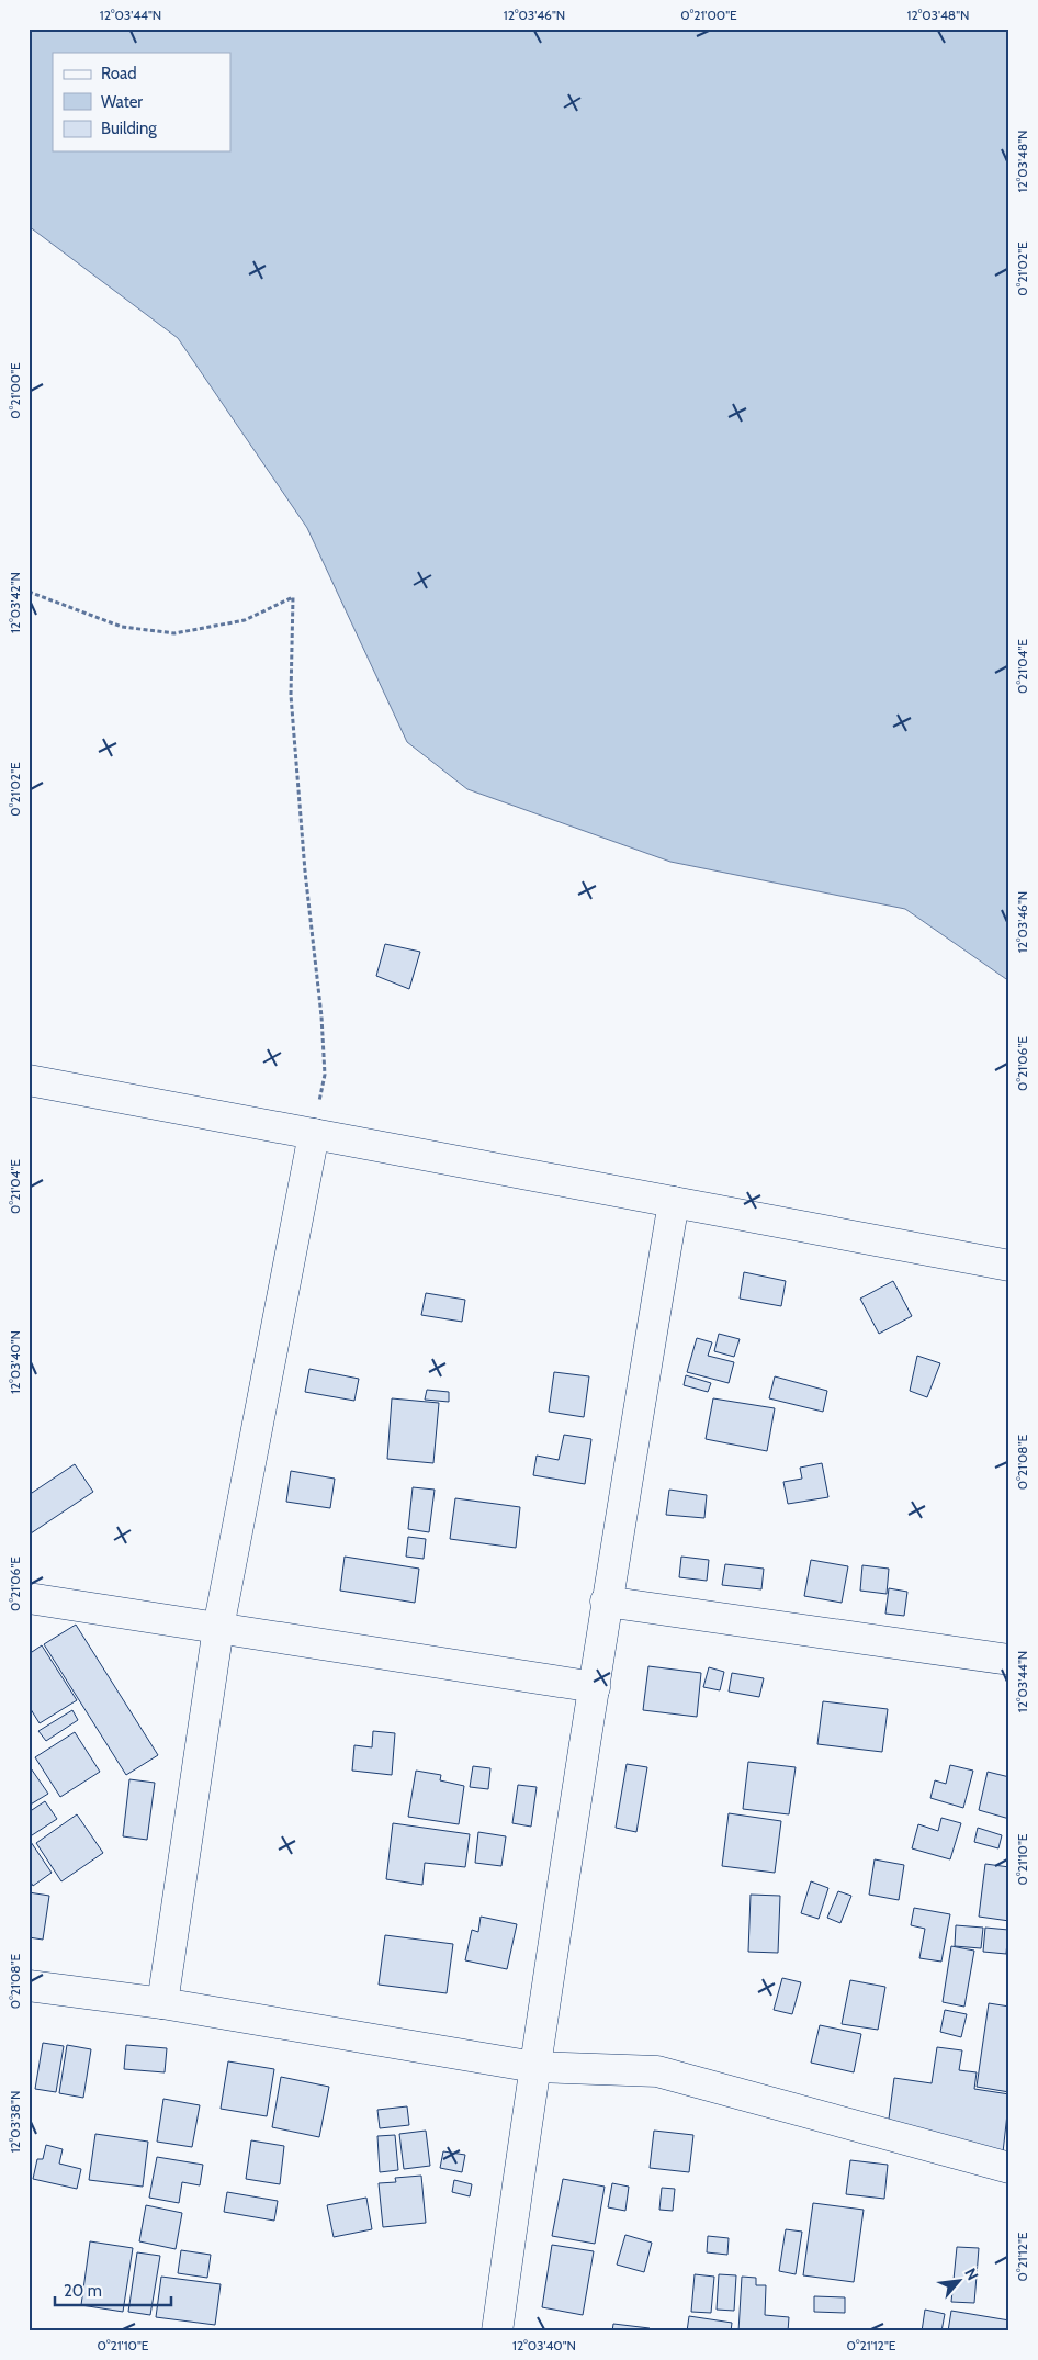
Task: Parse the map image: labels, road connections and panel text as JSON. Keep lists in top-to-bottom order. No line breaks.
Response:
{"legend":["Road","Water","Building"],"scale_bar":"20 m","north":"top right","coordinates":["12°03'44\"N","12°03'46\"N","0°21'00\"E","12°03'48\"N","0°21'02\"E","12°03'42\"N","0°21'04\"E","0°21'06\"E","12°03'40\"N","0°21'08\"E","0°21'10\"E","12°03'38\"N","0°21'12\"E"]}
